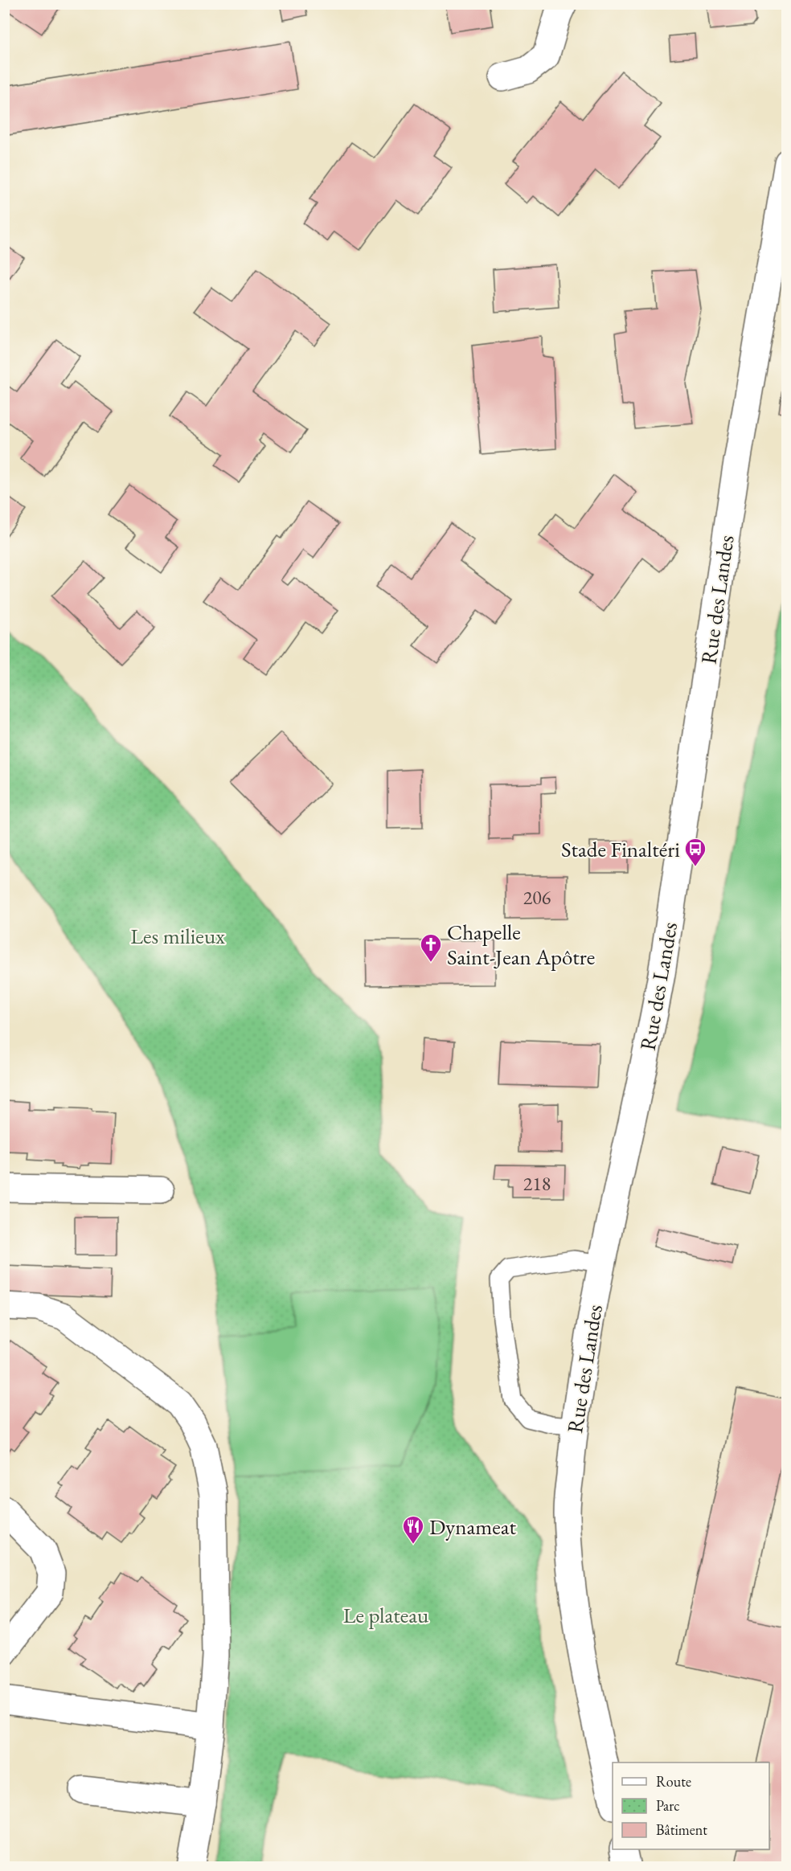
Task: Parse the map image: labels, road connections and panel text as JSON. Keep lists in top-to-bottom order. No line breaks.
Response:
{"streets":{"street":["Rue des Landes"]},"parks":["Les milieux","Le plateau"],"places":{"bus stop":["Stade Finaltéri"],"church":["Chapelle Saint-Jean Apôtre"],"restaurant":["Dynameat"]},"house_numbers":["206","218"],"legend":["Route","Parc","Bâtiment"]}
